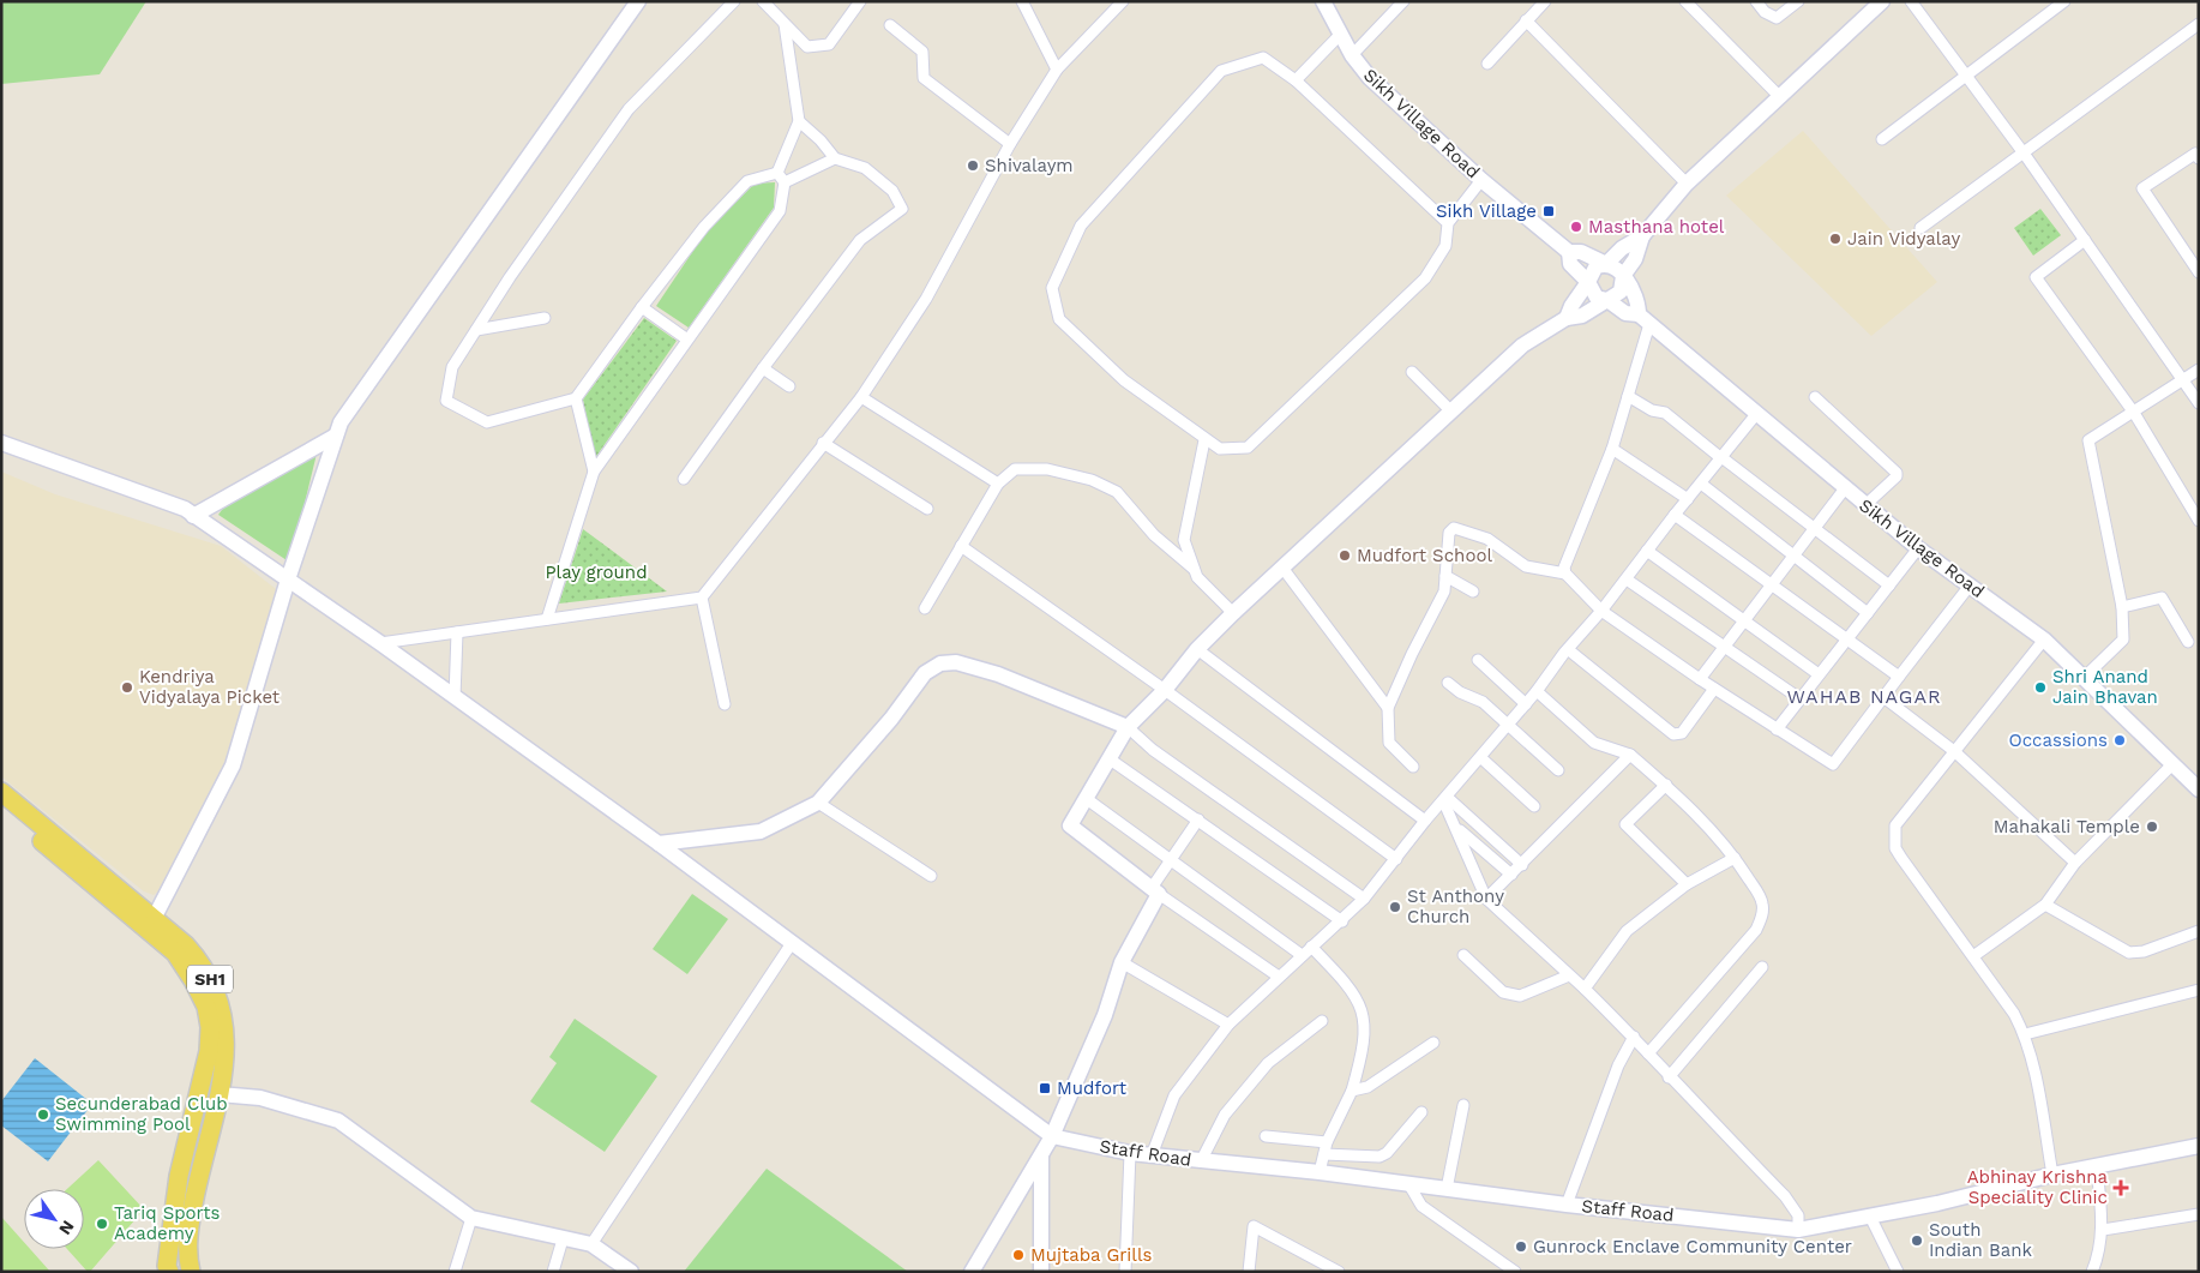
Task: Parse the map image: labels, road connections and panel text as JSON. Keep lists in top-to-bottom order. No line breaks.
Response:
{"streets":{"main road":["Sikh Village Road","SH1","Staff Road"]},"districts":["WAHAB NAGAR"],"parks":["Play ground"],"places":{"other":["Shivalaym","Masthana hotel","Jain Vidyalay","Mudfort School","Kendriya Vidyalaya Picket","Shri Anand Jain Bhavan","Occassions","Mahakali Temple","St Anthony Church","Secunderabad Club Swimming Pool","Tariq Sports Academy","South Indian Bank","Gunrock Enclave Community Center","Mujtaba Grills"],"transit":["Sikh Village","Mudfort"],"health":["Abhinay Krishna Speciality Clinic"]},"north":"bottom right"}
